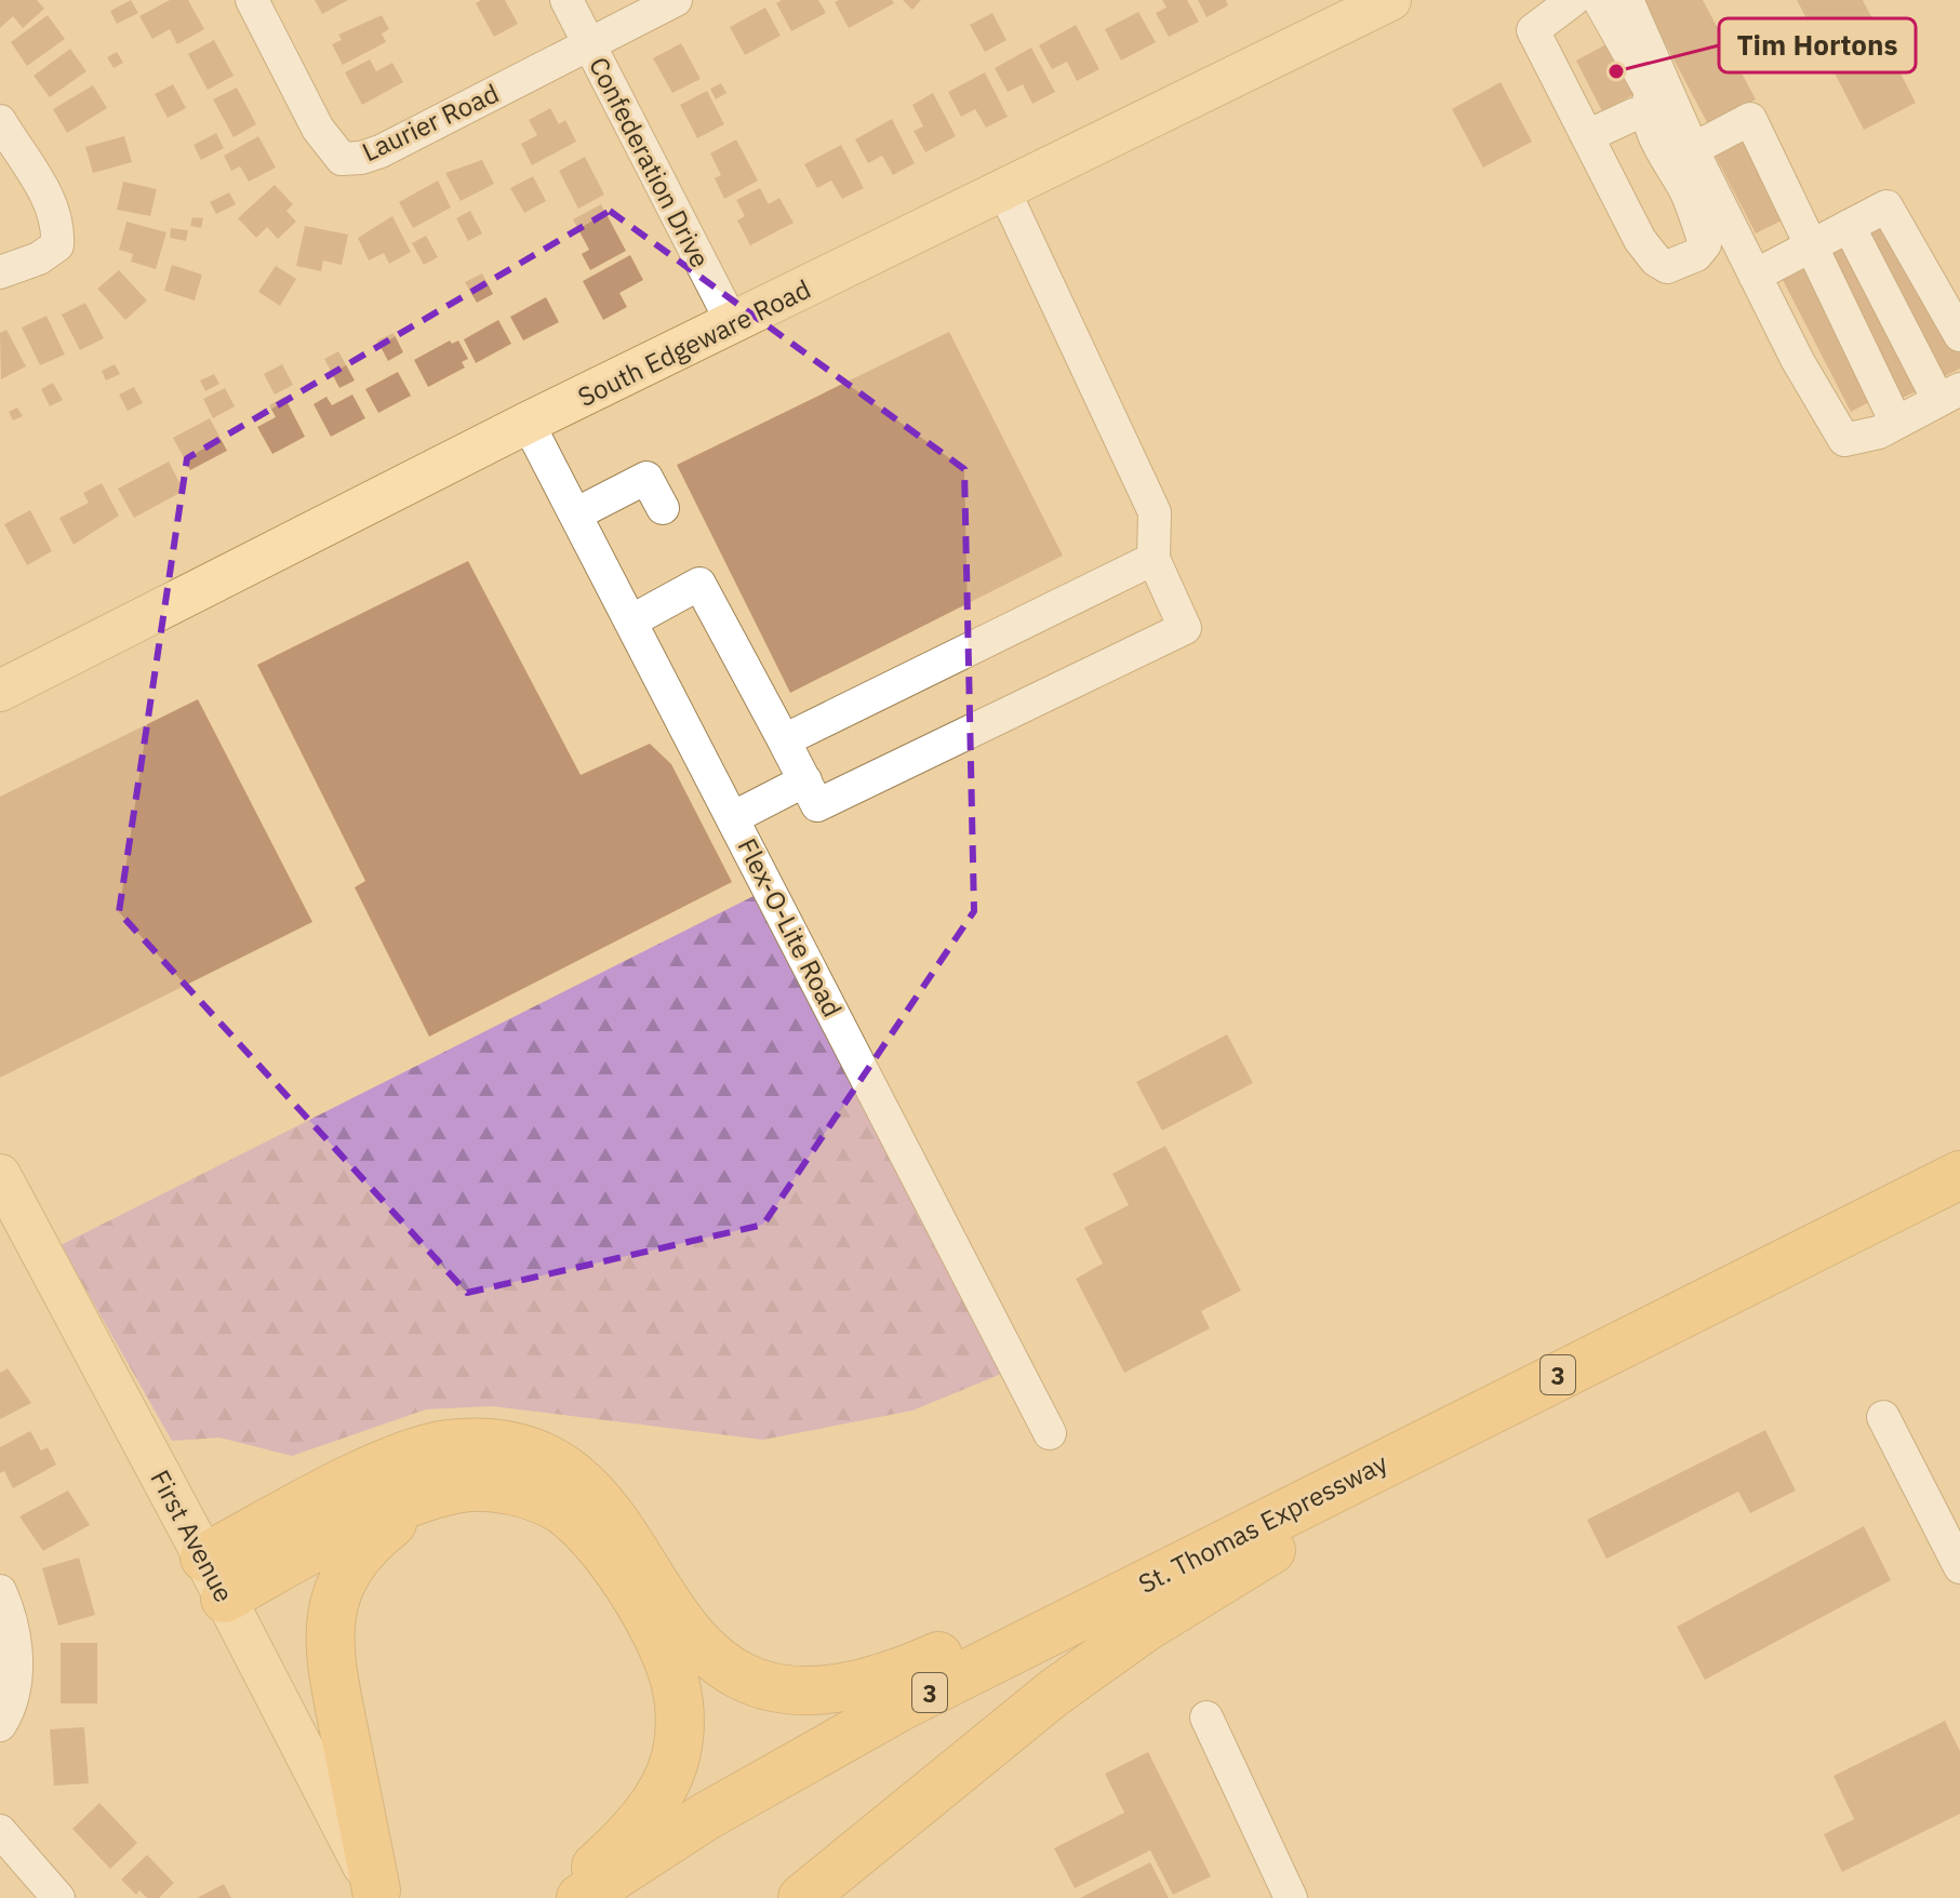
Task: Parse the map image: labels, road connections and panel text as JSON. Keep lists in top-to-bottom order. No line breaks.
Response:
{"streets":{"highway":["3","St. Thomas Expressway"],"main road":["South Edgeware Road","First Avenue"],"street":["Laurier Road","Confederation Drive","Flex-O-Lite Road"]},"crossings":[["Laurier Road","Confederation Drive"],["Confederation Drive","South Edgeware Road"],["South Edgeware Road","Flex-O-Lite Road"]],"places":["Tim Hortons"]}
